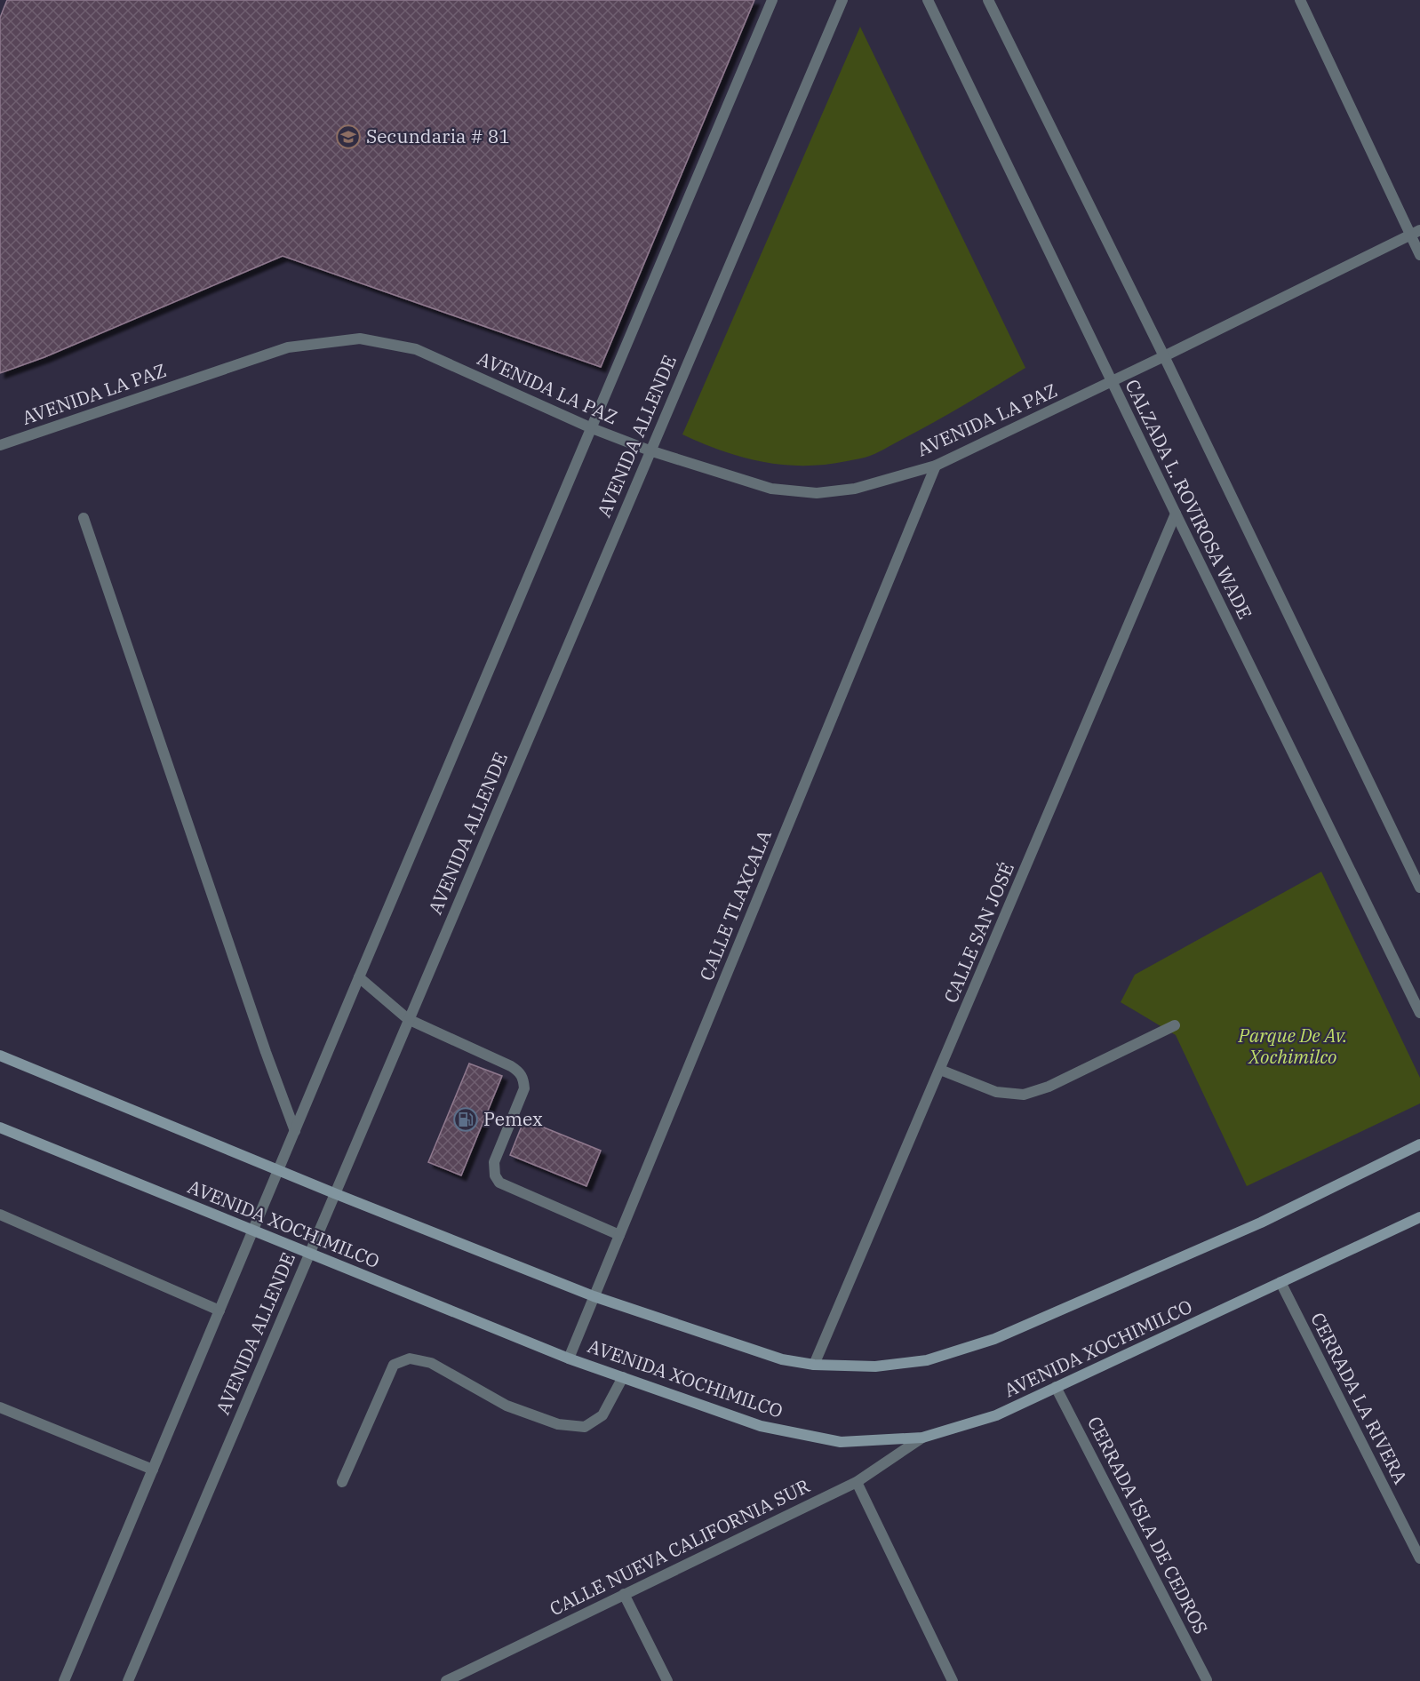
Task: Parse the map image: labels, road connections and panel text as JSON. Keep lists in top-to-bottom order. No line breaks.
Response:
{"streets":{"main road":["AVENIDA XOCHIMILCO"],"street":["AVENIDA LA PAZ","AVENIDA ALLENDE","CALZADA L. ROVIROSA WADE","CALLE TLAXCALA","CALLE SAN JOSÉ","CERRADA LA RIVERA","CERRADA ISLA DE CEDROS","CALLE NUEVA CALIFORNIA SUR"]},"crossings":[["AVENIDA LA PAZ","AVENIDA ALLENDE"],["AVENIDA LA PAZ","CALZADA L. ROVIROSA WADE"],["AVENIDA LA PAZ","CALLE TLAXCALA"],["AVENIDA ALLENDE","AVENIDA XOCHIMILCO"],["CALZADA L. ROVIROSA WADE","CALLE SAN JOSÉ"],["CALLE TLAXCALA","AVENIDA XOCHIMILCO"],["AVENIDA XOCHIMILCO","CERRADA LA RIVERA"],["AVENIDA XOCHIMILCO","CERRADA ISLA DE CEDROS"],["AVENIDA XOCHIMILCO","CALLE NUEVA CALIFORNIA SUR"]],"parks":["Parque De Av. Xochimilco"],"places":{"school or university":["Secundaria # 81"],"fuel station":["Pemex"]}}
